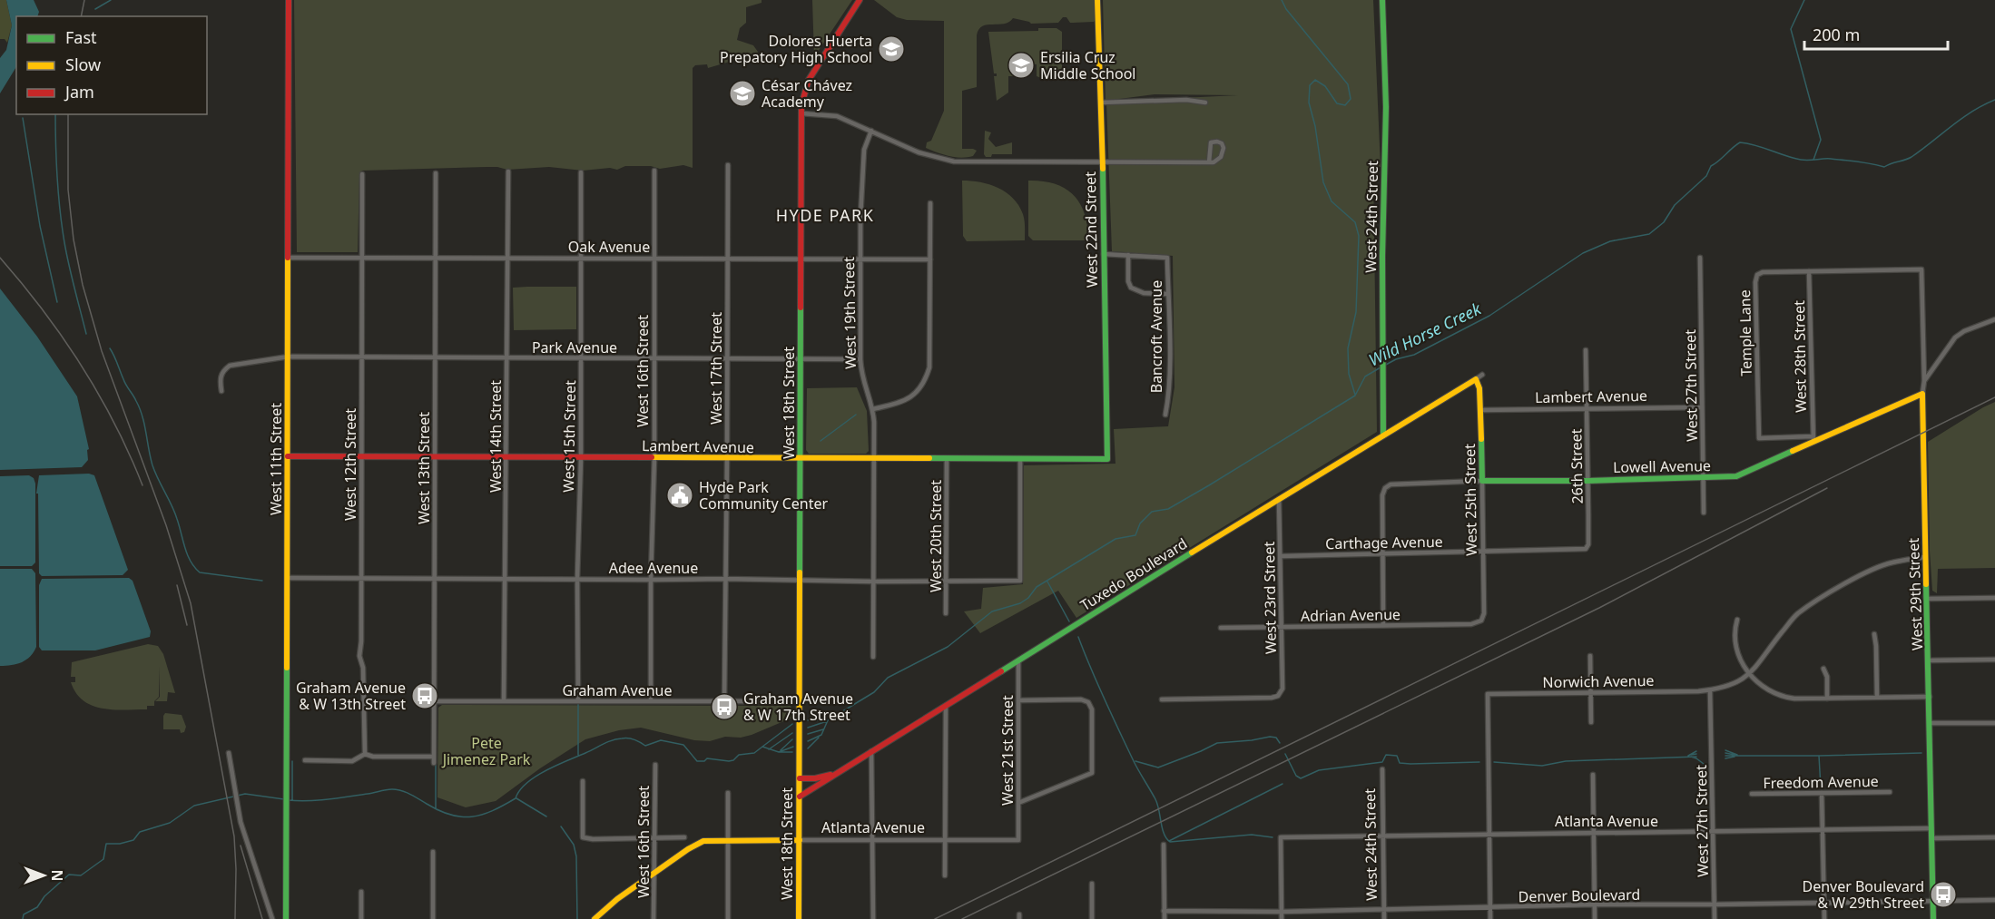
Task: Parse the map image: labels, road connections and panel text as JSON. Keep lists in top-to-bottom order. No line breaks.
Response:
{"streets":{"street":["West 24th Street","West 22nd Street","Oak Avenue","West 19th Street","Temple Lane","Bancroft Avenue","Park Avenue","West 28th Street","West 17th Street","West 16th Street","West 27th Street","Lambert Avenue","West 18th Street","West 14th Street","West 15th Street","West 11th Street","West 12th Street","26th Street","Lowell Avenue","West 13th Street","West 25th Street","West 20th Street","Carthage Avenue","Adee Avenue","Tuxedo Boulevard","West 29th Street","West 23rd Street","Adrian Avenue","Norwich Avenue","Graham Avenue","West 21st Street","Freedom Avenue","Atlanta Avenue","Denver Boulevard"]},"crossings":[["West 24th Street","Tuxedo Boulevard"],["West 24th Street","Atlanta Avenue"],["West 24th Street","Denver Boulevard"],["West 22nd Street","Lambert Avenue"],["Oak Avenue","West 19th Street"],["Oak Avenue","West 17th Street"],["Oak Avenue","West 16th Street"],["Oak Avenue","West 18th Street"],["Oak Avenue","West 14th Street"],["Oak Avenue","West 15th Street"],["Oak Avenue","West 11th Street"],["Oak Avenue","West 12th Street"],["Oak Avenue","West 13th Street"],["West 19th Street","Park Avenue"],["West 19th Street","Lambert Avenue"],["West 19th Street","Adee Avenue"],["Temple Lane","West 28th Street"],["Temple Lane","Lowell Avenue"],["Temple Lane","West 29th Street"],["Park Avenue","West 17th Street"],["Park Avenue","West 16th Street"],["Park Avenue","West 18th Street"],["Park Avenue","West 14th Street"],["Park Avenue","West 15th Street"],["Park Avenue","West 11th Street"],["Park Avenue","West 12th Street"],["Park Avenue","West 13th Street"],["West 28th Street","Lowell Avenue"],["West 17th Street","Lambert Avenue"],["West 17th Street","Adee Avenue"],["West 17th Street","Graham Avenue"],["West 16th Street","Lambert Avenue"],["West 16th Street","Adee Avenue"],["West 16th Street","Graham Avenue"],["West 16th Street","Atlanta Avenue"],["West 27th Street","Lambert Avenue"],["West 27th Street","Lowell Avenue"],["West 27th Street","Norwich Avenue"],["West 27th Street","Atlanta Avenue"],["West 27th Street","Denver Boulevard"],["Lambert Avenue","West 18th Street"],["Lambert Avenue","West 14th Street"],["Lambert Avenue","West 15th Street"],["Lambert Avenue","West 11th Street"],["Lambert Avenue","West 12th Street"],["Lambert Avenue","26th Street"],["Lambert Avenue","West 13th Street"],["Lambert Avenue","West 25th Street"],["Lambert Avenue","West 20th Street"],["Lambert Avenue","Adee Avenue"],["West 18th Street","Adee Avenue"],["West 18th Street","Tuxedo Boulevard"],["West 18th Street","Graham Avenue"],["West 18th Street","Atlanta Avenue"],["West 14th Street","Adee Avenue"],["West 14th Street","Graham Avenue"],["West 15th Street","Adee Avenue"],["West 15th Street","Graham Avenue"],["West 11th Street","Adee Avenue"],["West 12th Street","Adee Avenue"],["26th Street","Lowell Avenue"],["26th Street","Carthage Avenue"],["Lowell Avenue","West 25th Street"],["Lowell Avenue","Carthage Avenue"],["Lowell Avenue","West 29th Street"],["West 13th Street","Adee Avenue"],["West 13th Street","Graham Avenue"],["West 25th Street","Carthage Avenue"],["West 25th Street","Tuxedo Boulevard"],["West 25th Street","Adrian Avenue"],["West 20th Street","Adee Avenue"],["Carthage Avenue","West 23rd Street"],["Tuxedo Boulevard","West 23rd Street"],["Tuxedo Boulevard","West 21st Street"],["West 29th Street","Atlanta Avenue"],["West 29th Street","Denver Boulevard"],["West 23rd Street","Adrian Avenue"],["Norwich Avenue","Atlanta Avenue"],["West 21st Street","Atlanta Avenue"],["Atlanta Avenue","Denver Boulevard"]],"districts":["HYDE PARK"],"water":["Wild Horse Creek"],"parks":["Pete Jimenez Park"],"places":{"school or university":["Dolores Huerta Prepatory High School","Ersilia Cruz Middle School","César Chávez Academy"],"public building":["Hyde Park Community Center"],"bus stop":["Graham Avenue & W 13th Street","Graham Avenue & W 17th Street","Denver Boulevard & W 29th Street"]},"legend":["Fast","Slow","Jam"],"scale_bar":"200 m","north":"right"}
